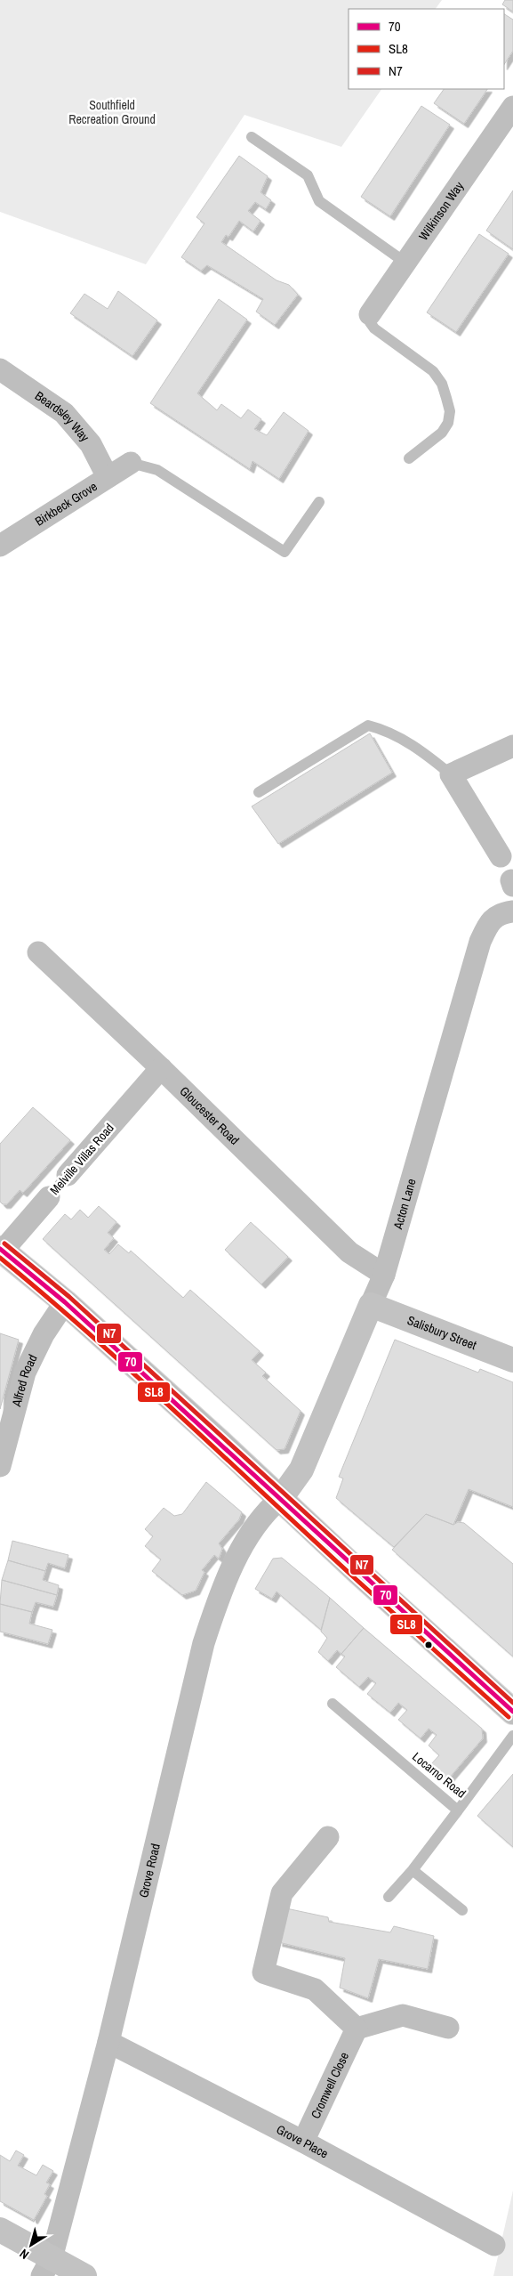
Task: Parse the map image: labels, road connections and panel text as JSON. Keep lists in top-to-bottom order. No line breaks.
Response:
{"streets":{"main road":["Acton Lane","Salisbury Street"],"street":["Wilkinson Way","Beardsley Way","Birkbeck Grove","Gloucester Road","Melville Villas Road","Alfred Road","Grove Road","Cromwell Close","Grove Place"],"lane":["Locarno Road"]},"crossings":[["Beardsley Way","Birkbeck Grove"],["Gloucester Road","Melville Villas Road"],["Gloucester Road","Acton Lane"],["Acton Lane","Salisbury Street"],["Acton Lane","Grove Road"],["Grove Road","Grove Place"],["Cromwell Close","Grove Place"]],"parks":["Southfield Recreation Ground"],"lines":["transit line N7","transit line 70","transit line SL8"],"legend":["70","SL8","N7"],"north":"bottom left"}
